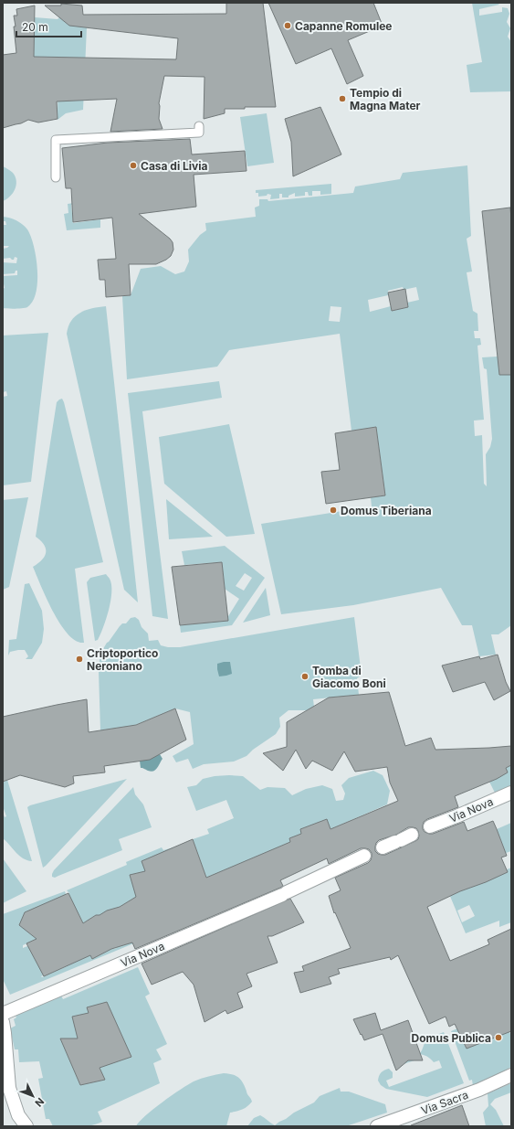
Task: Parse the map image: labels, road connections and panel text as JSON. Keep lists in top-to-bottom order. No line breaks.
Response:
{"streets":{"street":["Via Nova","Via Sacra"]},"places":["Capanne Romulee","Tempio di Magna Mater","Casa di Livia","Domus Tiberiana","Criptoportico Neroniano","Tomba di Giacomo Boni","Domus Publica"],"scale_bar":"20 m","north":"bottom right"}
